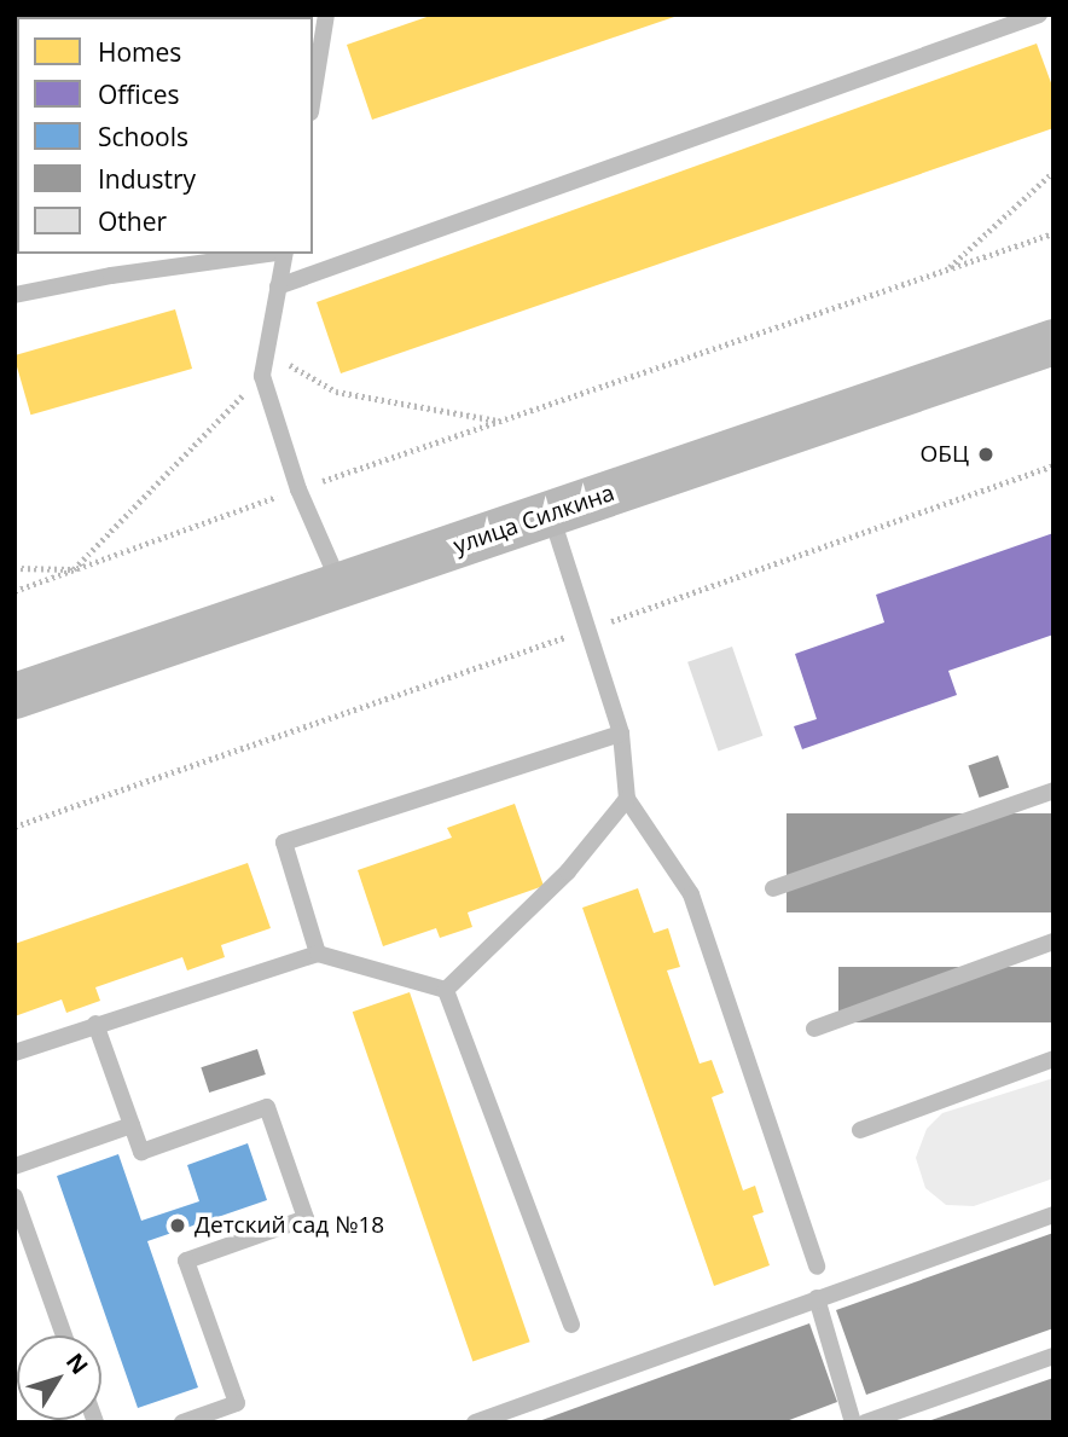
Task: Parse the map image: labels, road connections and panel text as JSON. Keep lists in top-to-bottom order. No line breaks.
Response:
{"streets":{"main road":["улица Силкина"]},"places":["ОБЦ","Детский сад №18"],"legend":["Homes","Offices","Schools","Industry","Other"],"north":"top right"}
